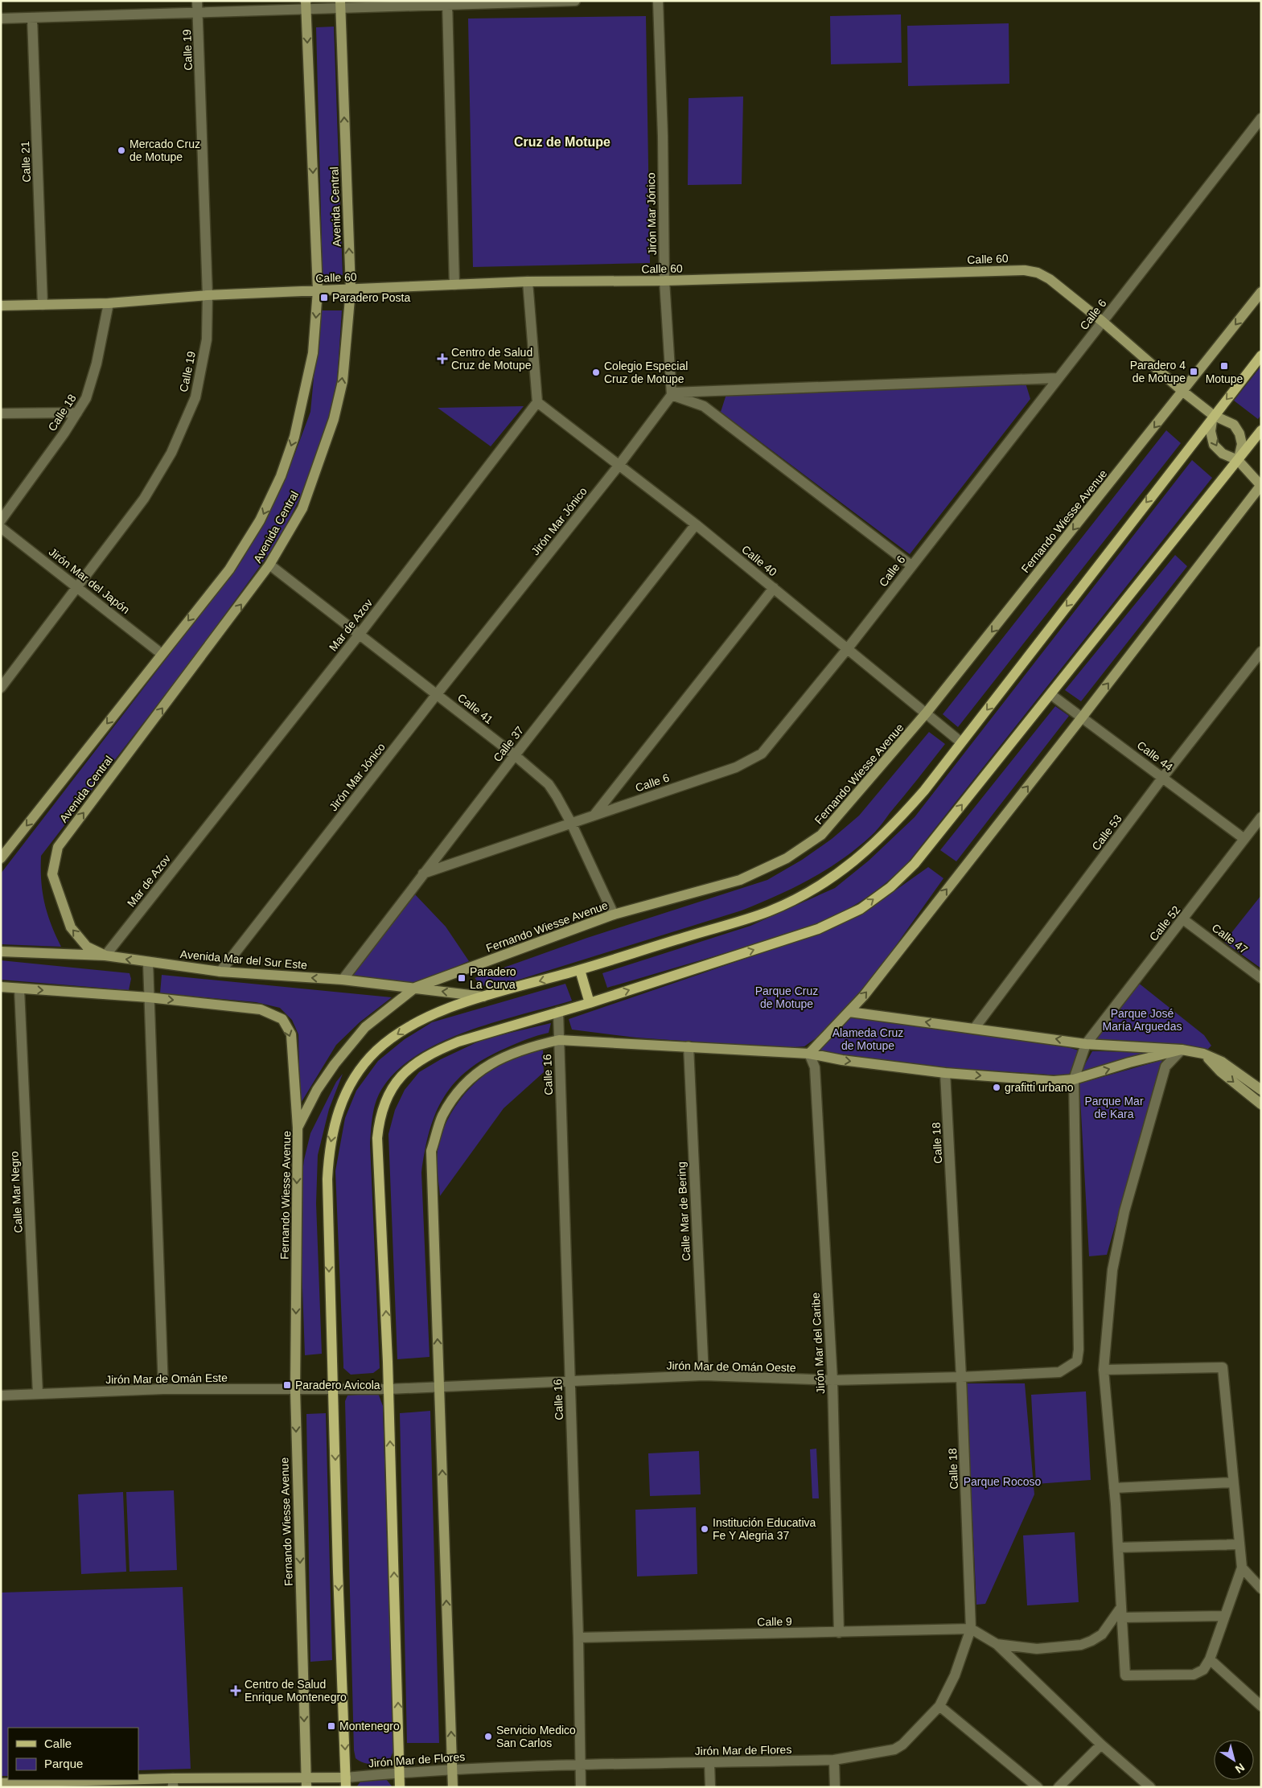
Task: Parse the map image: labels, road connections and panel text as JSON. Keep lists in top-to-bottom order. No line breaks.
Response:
{"streets":{"main road":["Avenida Central","Calle 60","Fernando Wiesse Avenue","Avenida Mar del Sur Este","Jirón Mar de Flores"],"street":["Calle 19","Calle 21","Jirón Mar Jónico","Calle 6","Calle 18","Calle 40","Jirón Mar del Japón","Mar de Azov","Calle 41","Calle 37","Calle 44","Calle 53","Calle 52","Calle 47","Calle 16","Calle Mar Negro","Calle Mar de Bering","Jirón Mar del Caribe","Jirón Mar de Omán Oeste","Jirón Mar de Omán Este","Calle 9"]},"crossings":[["Calle 19","Calle 60"],["Calle 19","Jirón Mar del Japón"],["Calle 21","Calle 60"],["Avenida Central","Calle 60"],["Avenida Central","Jirón Mar del Japón"],["Avenida Central","Mar de Azov"],["Avenida Central","Calle 41"],["Avenida Central","Avenida Mar del Sur Este"],["Jirón Mar Jónico","Calle 60"],["Jirón Mar Jónico","Calle 40"],["Jirón Mar Jónico","Calle 41"],["Jirón Mar Jónico","Avenida Mar del Sur Este"],["Calle 60","Calle 6"],["Calle 60","Calle 18"],["Calle 60","Fernando Wiesse Avenue"],["Calle 6","Calle 40"],["Calle 6","Calle 41"],["Calle 6","Calle 37"],["Calle 18","Jirón Mar de Omán Oeste"],["Calle 18","Calle 9"],["Calle 18","Jirón Mar de Flores"],["Fernando Wiesse Avenue","Calle 40"],["Fernando Wiesse Avenue","Calle 41"],["Fernando Wiesse Avenue","Avenida Mar del Sur Este"],["Fernando Wiesse Avenue","Jirón Mar de Omán Este"],["Fernando Wiesse Avenue","Jirón Mar de Flores"],["Calle 40","Mar de Azov"],["Calle 40","Calle 37"],["Mar de Azov","Calle 41"],["Mar de Azov","Avenida Mar del Sur Este"],["Calle 41","Calle 37"],["Calle 37","Avenida Mar del Sur Este"],["Calle 44","Calle 53"],["Calle 44","Calle 52"],["Calle 52","Calle 47"],["Calle 52","Jirón Mar de Omán Oeste"],["Calle 16","Jirón Mar de Omán Oeste"],["Calle 16","Calle 9"],["Calle 16","Jirón Mar de Flores"],["Calle Mar Negro","Jirón Mar de Omán Este"],["Calle Mar de Bering","Jirón Mar de Omán Oeste"],["Jirón Mar del Caribe","Jirón Mar de Omán Oeste"],["Jirón Mar del Caribe","Calle 9"],["Jirón Mar de Omán Oeste","Jirón Mar de Omán Este"]],"one_way":["Avenida Mar del Sur Este"],"districts":["Cruz de Motupe"],"parks":["Parque Cruz de Motupe","Parque José María Arguedas","Alameda Cruz de Motupe","Parque Mar de Kara","Parque Rocoso"],"places":{"other":["Mercado Cruz de Motupe","Colegio Especial Cruz de Motupe","grafitti urbano","Institución Educativa Fe Y Alegria 37","Servicio Medico San Carlos"],"transit":["Paradero Posta","Motupe","Paradero 4 de Motupe","Paradero La Curva","Paradero Avicola","Montenegro"],"health":["Centro de Salud Cruz de Motupe","Centro de Salud Enrique Montenegro"]},"legend":["Calle","Parque"],"north":"bottom right"}
